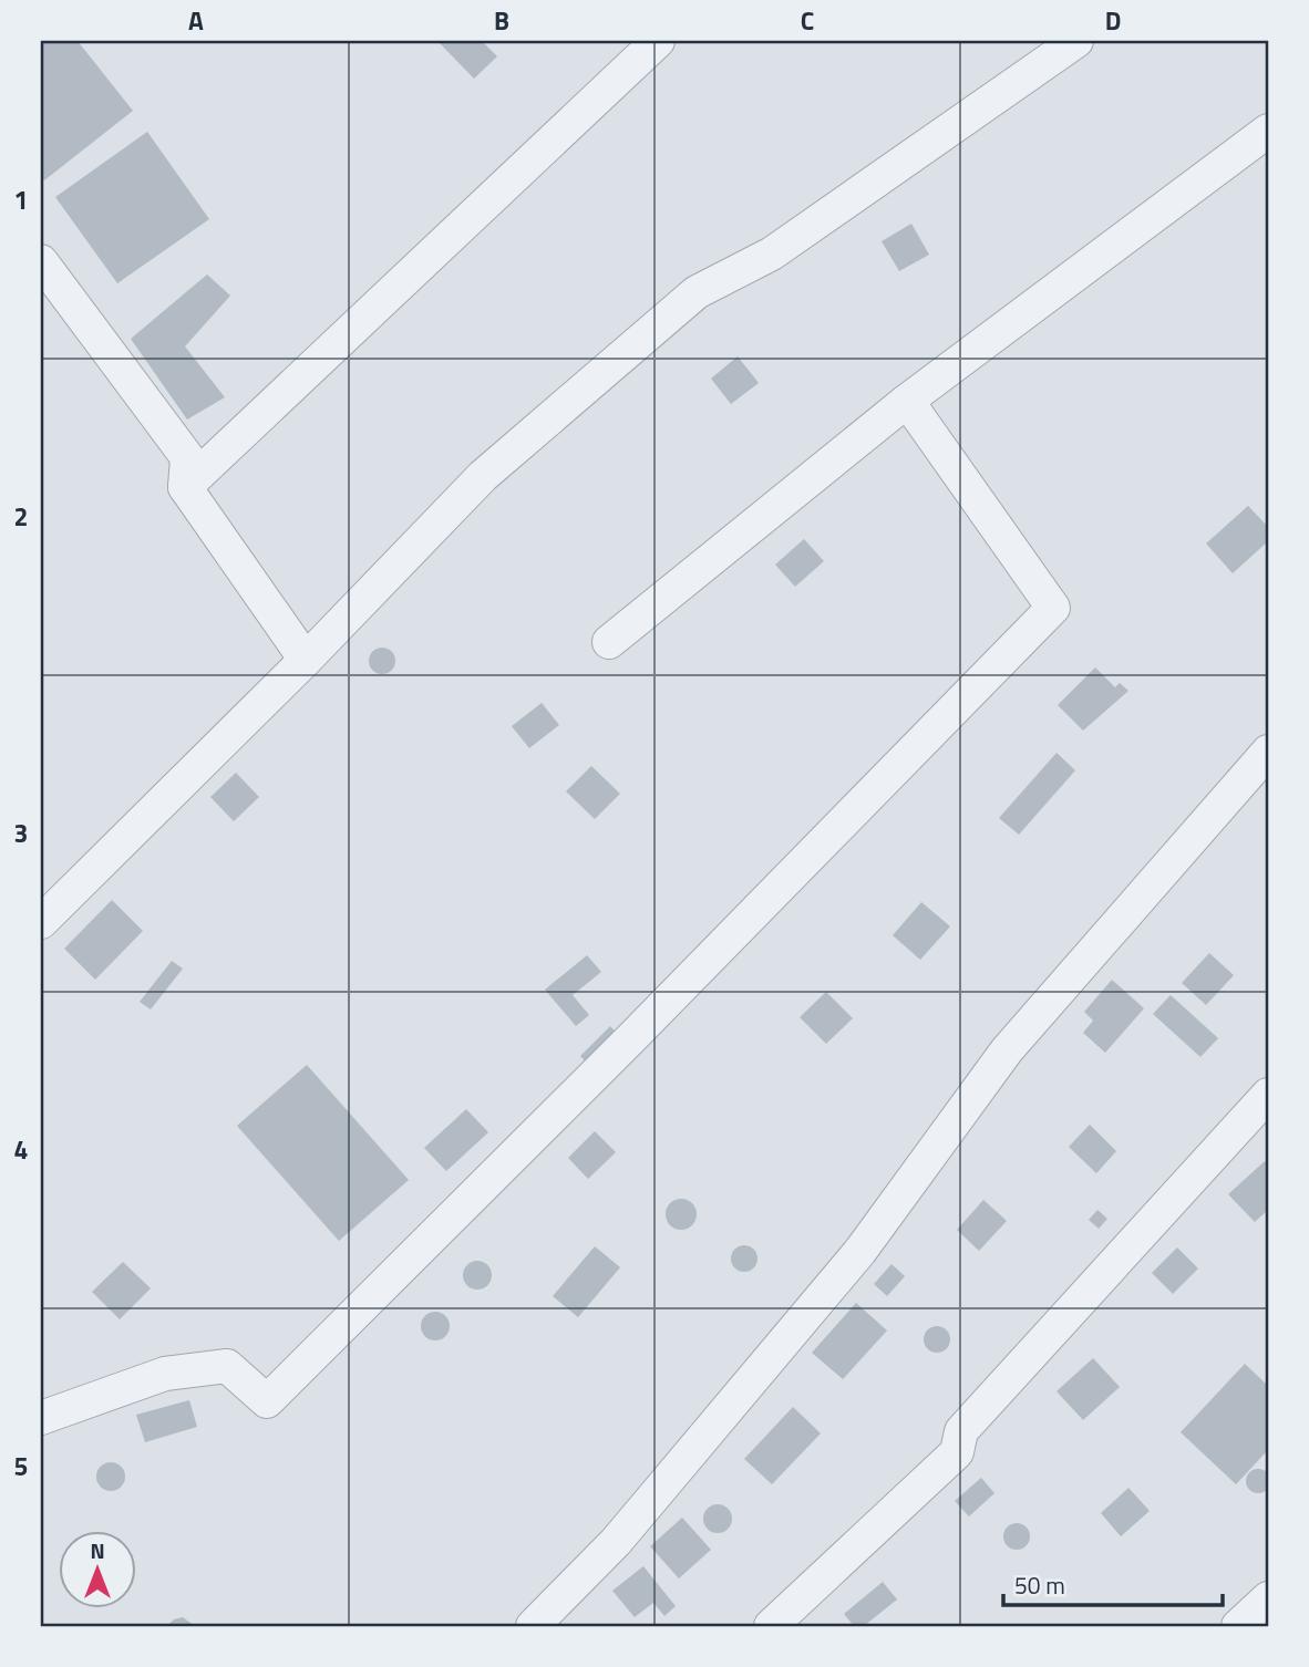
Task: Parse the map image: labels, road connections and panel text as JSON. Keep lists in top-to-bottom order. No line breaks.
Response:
{"scale_bar":"50 m","north":"top","grid":{"columns":["A","B","C","D"],"rows":["1","2","3","4","5"]}}
